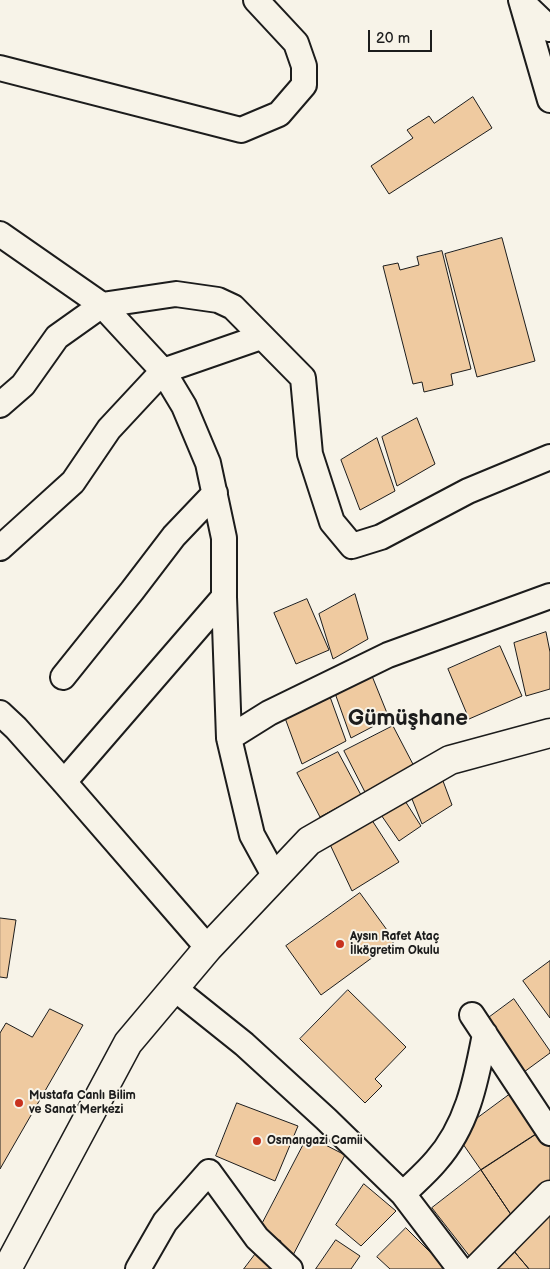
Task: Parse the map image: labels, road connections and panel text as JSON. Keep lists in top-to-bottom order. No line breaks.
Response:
{"districts":["Gümüşhane"],"places":["Aysın Rafet Ataç İlkögretim Okulu","Mustafa Canlı Bilim ve Sanat Merkezi","Osmangazi Camii"],"scale_bar":"20 m"}
